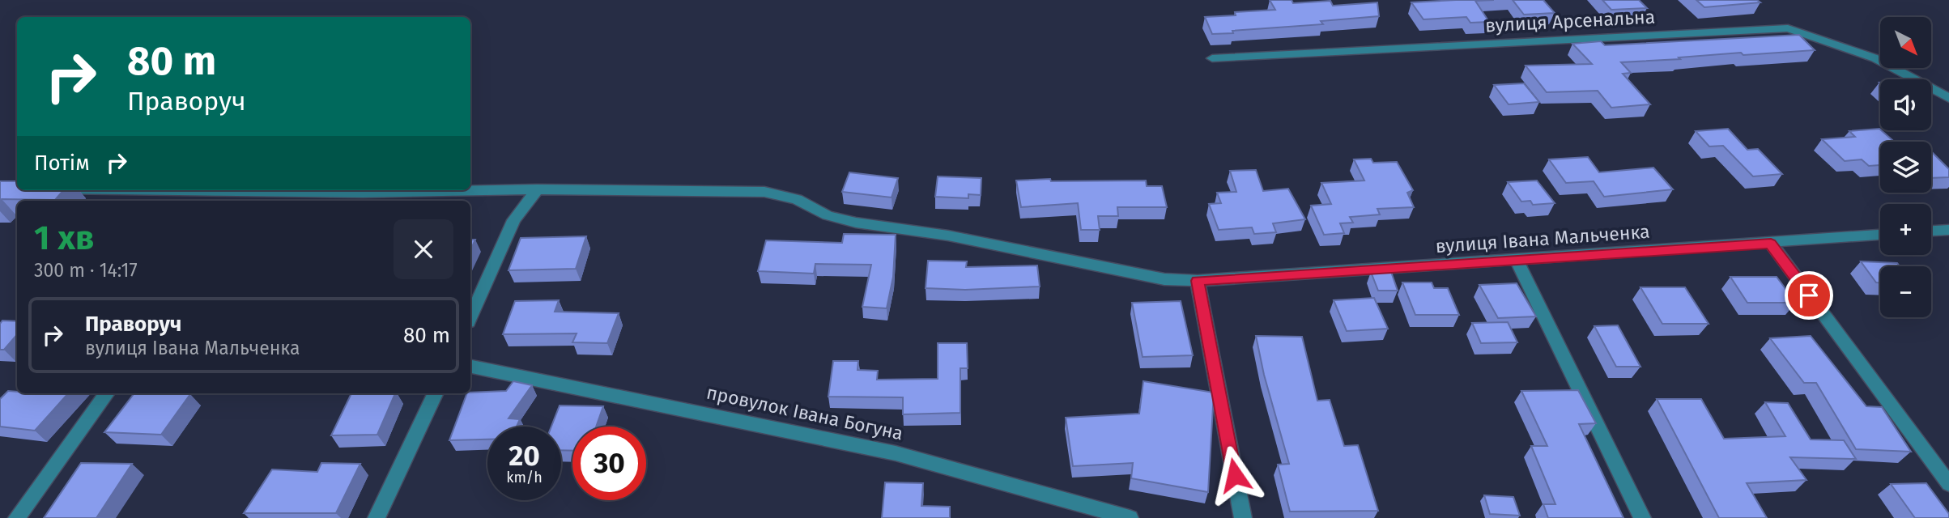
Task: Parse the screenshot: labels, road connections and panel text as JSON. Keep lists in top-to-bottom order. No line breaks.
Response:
{"streets":{"street":["вулиця Арсенальна","вулиця Івана Мальченка","провулок Івана Богуна"]},"north":"bottom right","page":{"map_buttons":["+","−"],"turn":["80 m","Праворуч"],"then":"Потім","heading":["1 хв","300 m · 14:17"],"list":[{"name":"Праворуч","note":"вулиця Івана Мальченка","value":"80 m"}],"speed":"20 km/h","limit":"30"}}
